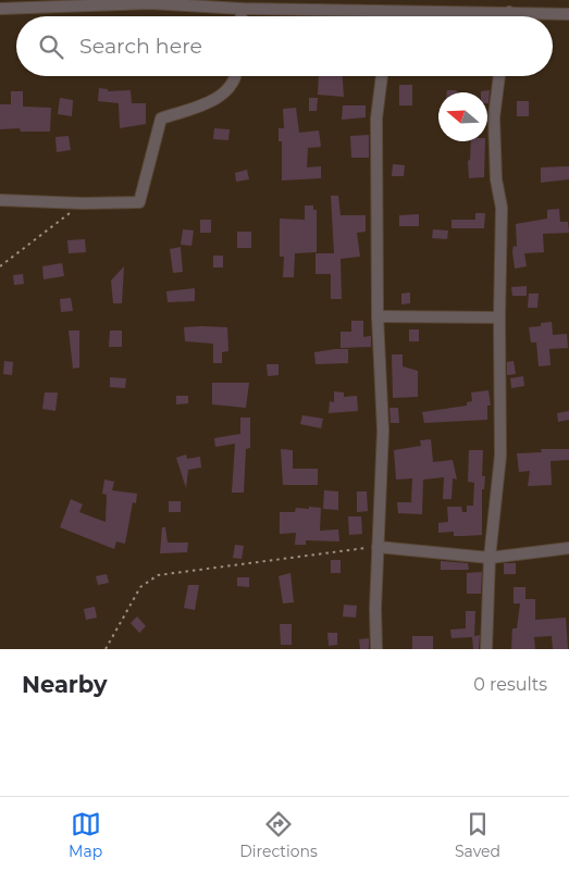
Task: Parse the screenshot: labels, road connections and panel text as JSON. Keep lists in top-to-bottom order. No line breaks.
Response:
{"north":"left","page":{"search":"Search here","heading":["Nearby","0 results"],"nav":["Map","Directions","Saved"]}}
